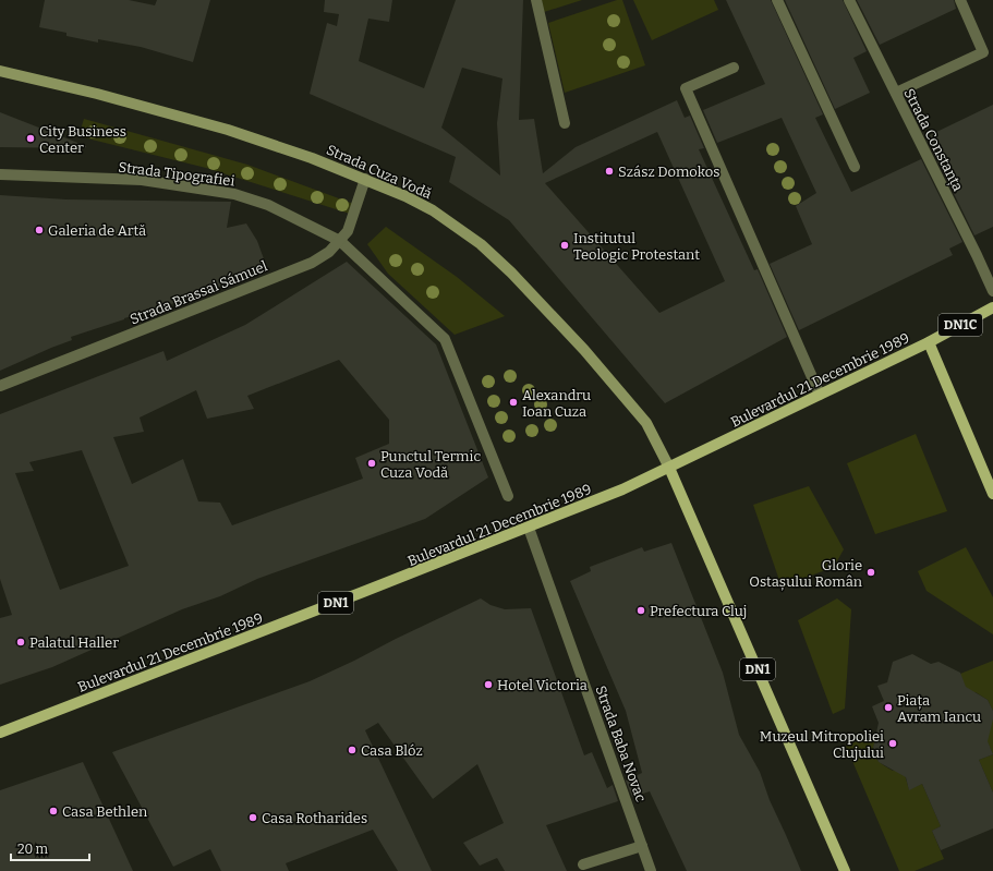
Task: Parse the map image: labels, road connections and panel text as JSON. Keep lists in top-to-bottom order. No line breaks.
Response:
{"streets":{"main road":["Strada Cuza Vodă","DN1C","Bulevardul 21 Decembrie 1989","DN1"],"street":["Strada Constanța","Strada Tipografiei","Strada Brassai Sámuel","Strada Baba Novac"]},"crossings":[["Strada Cuza Vodă","Strada Brassai Sámuel"],["Strada Cuza Vodă","Bulevardul 21 Decembrie 1989"],["Strada Cuza Vodă","DN1"],["Strada Tipografiei","Strada Brassai Sámuel"],["Bulevardul 21 Decembrie 1989","DN1"],["Bulevardul 21 Decembrie 1989","Strada Baba Novac"]],"places":["City Business Center","Szász Domokos","Galeria de Artă","Institutul Teologic Protestant","Alexandru Ioan Cuza","Punctul Termic Cuza Vodă","Glorie Ostașului Român","Prefectura Cluj","Palatul Haller","Hotel Victoria","Piața Avram Iancu","Muzeul Mitropoliei Clujului","Casa Blóz","Casa Bethlen","Casa Rotharides"],"scale_bar":"20 m"}
